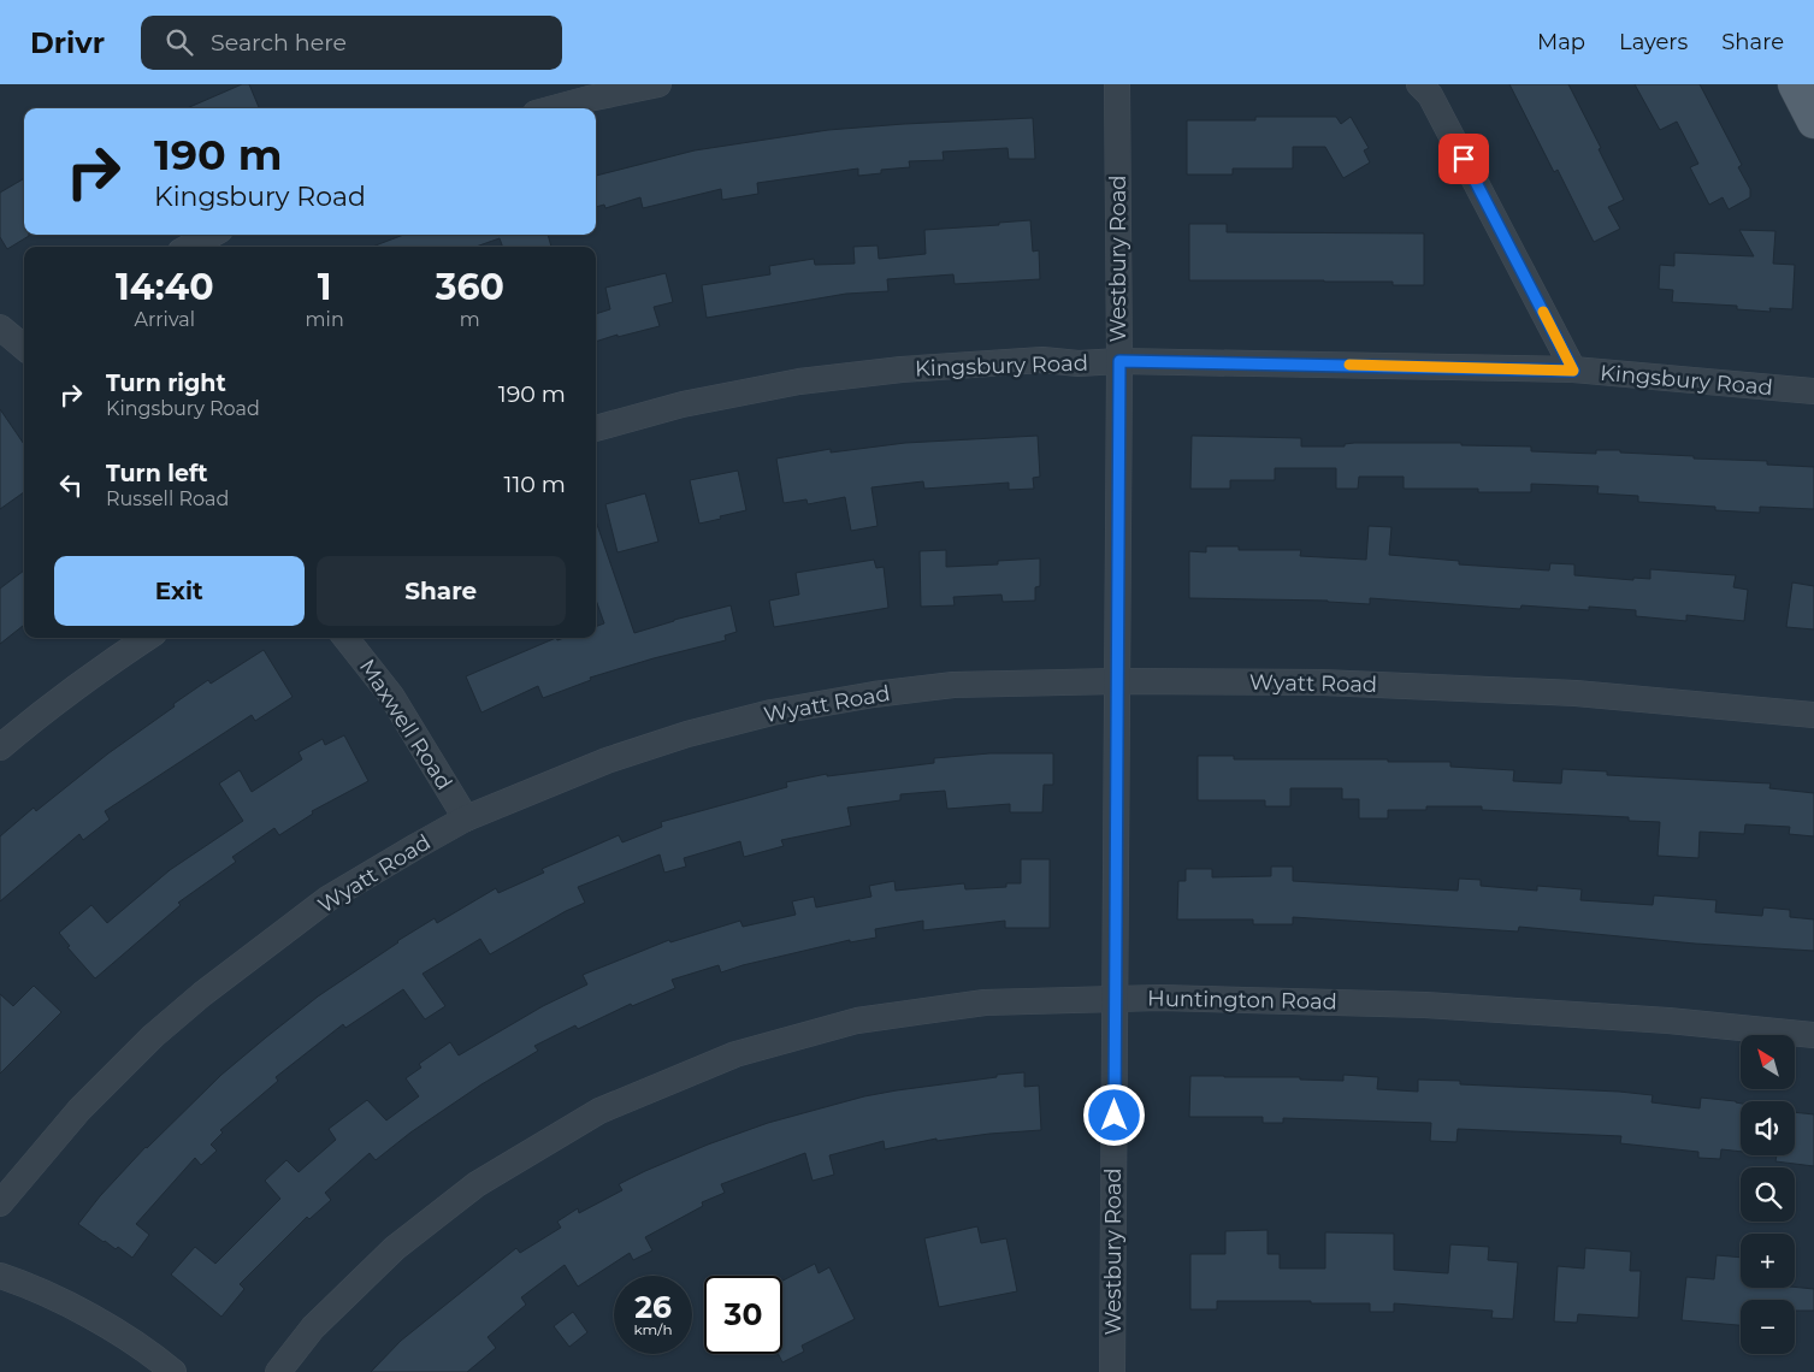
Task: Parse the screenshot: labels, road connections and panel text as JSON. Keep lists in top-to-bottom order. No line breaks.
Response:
{"streets":{"street":["Westbury Road","Kingsbury Road","Wyatt Road","Maxwell Road","Huntington Road"]},"crossings":[["Westbury Road","Kingsbury Road"],["Westbury Road","Wyatt Road"],["Westbury Road","Huntington Road"],["Wyatt Road","Maxwell Road"]],"north":"top left","page":{"header":"Drivr","search":"Search here","nav":["Map","Layers","Share"],"turn":["190 m","Kingsbury Road"],"eta":["14:40","Arrival","1","min","360","m"],"list":[{"name":"Turn right","note":"Kingsbury Road","value":"190 m"},{"name":"Turn left","note":"Russell Road","value":"110 m"}],"buttons":["Exit","Share"],"map_buttons":["+","−"],"speed":"26 km/h","limit":"30"}}
